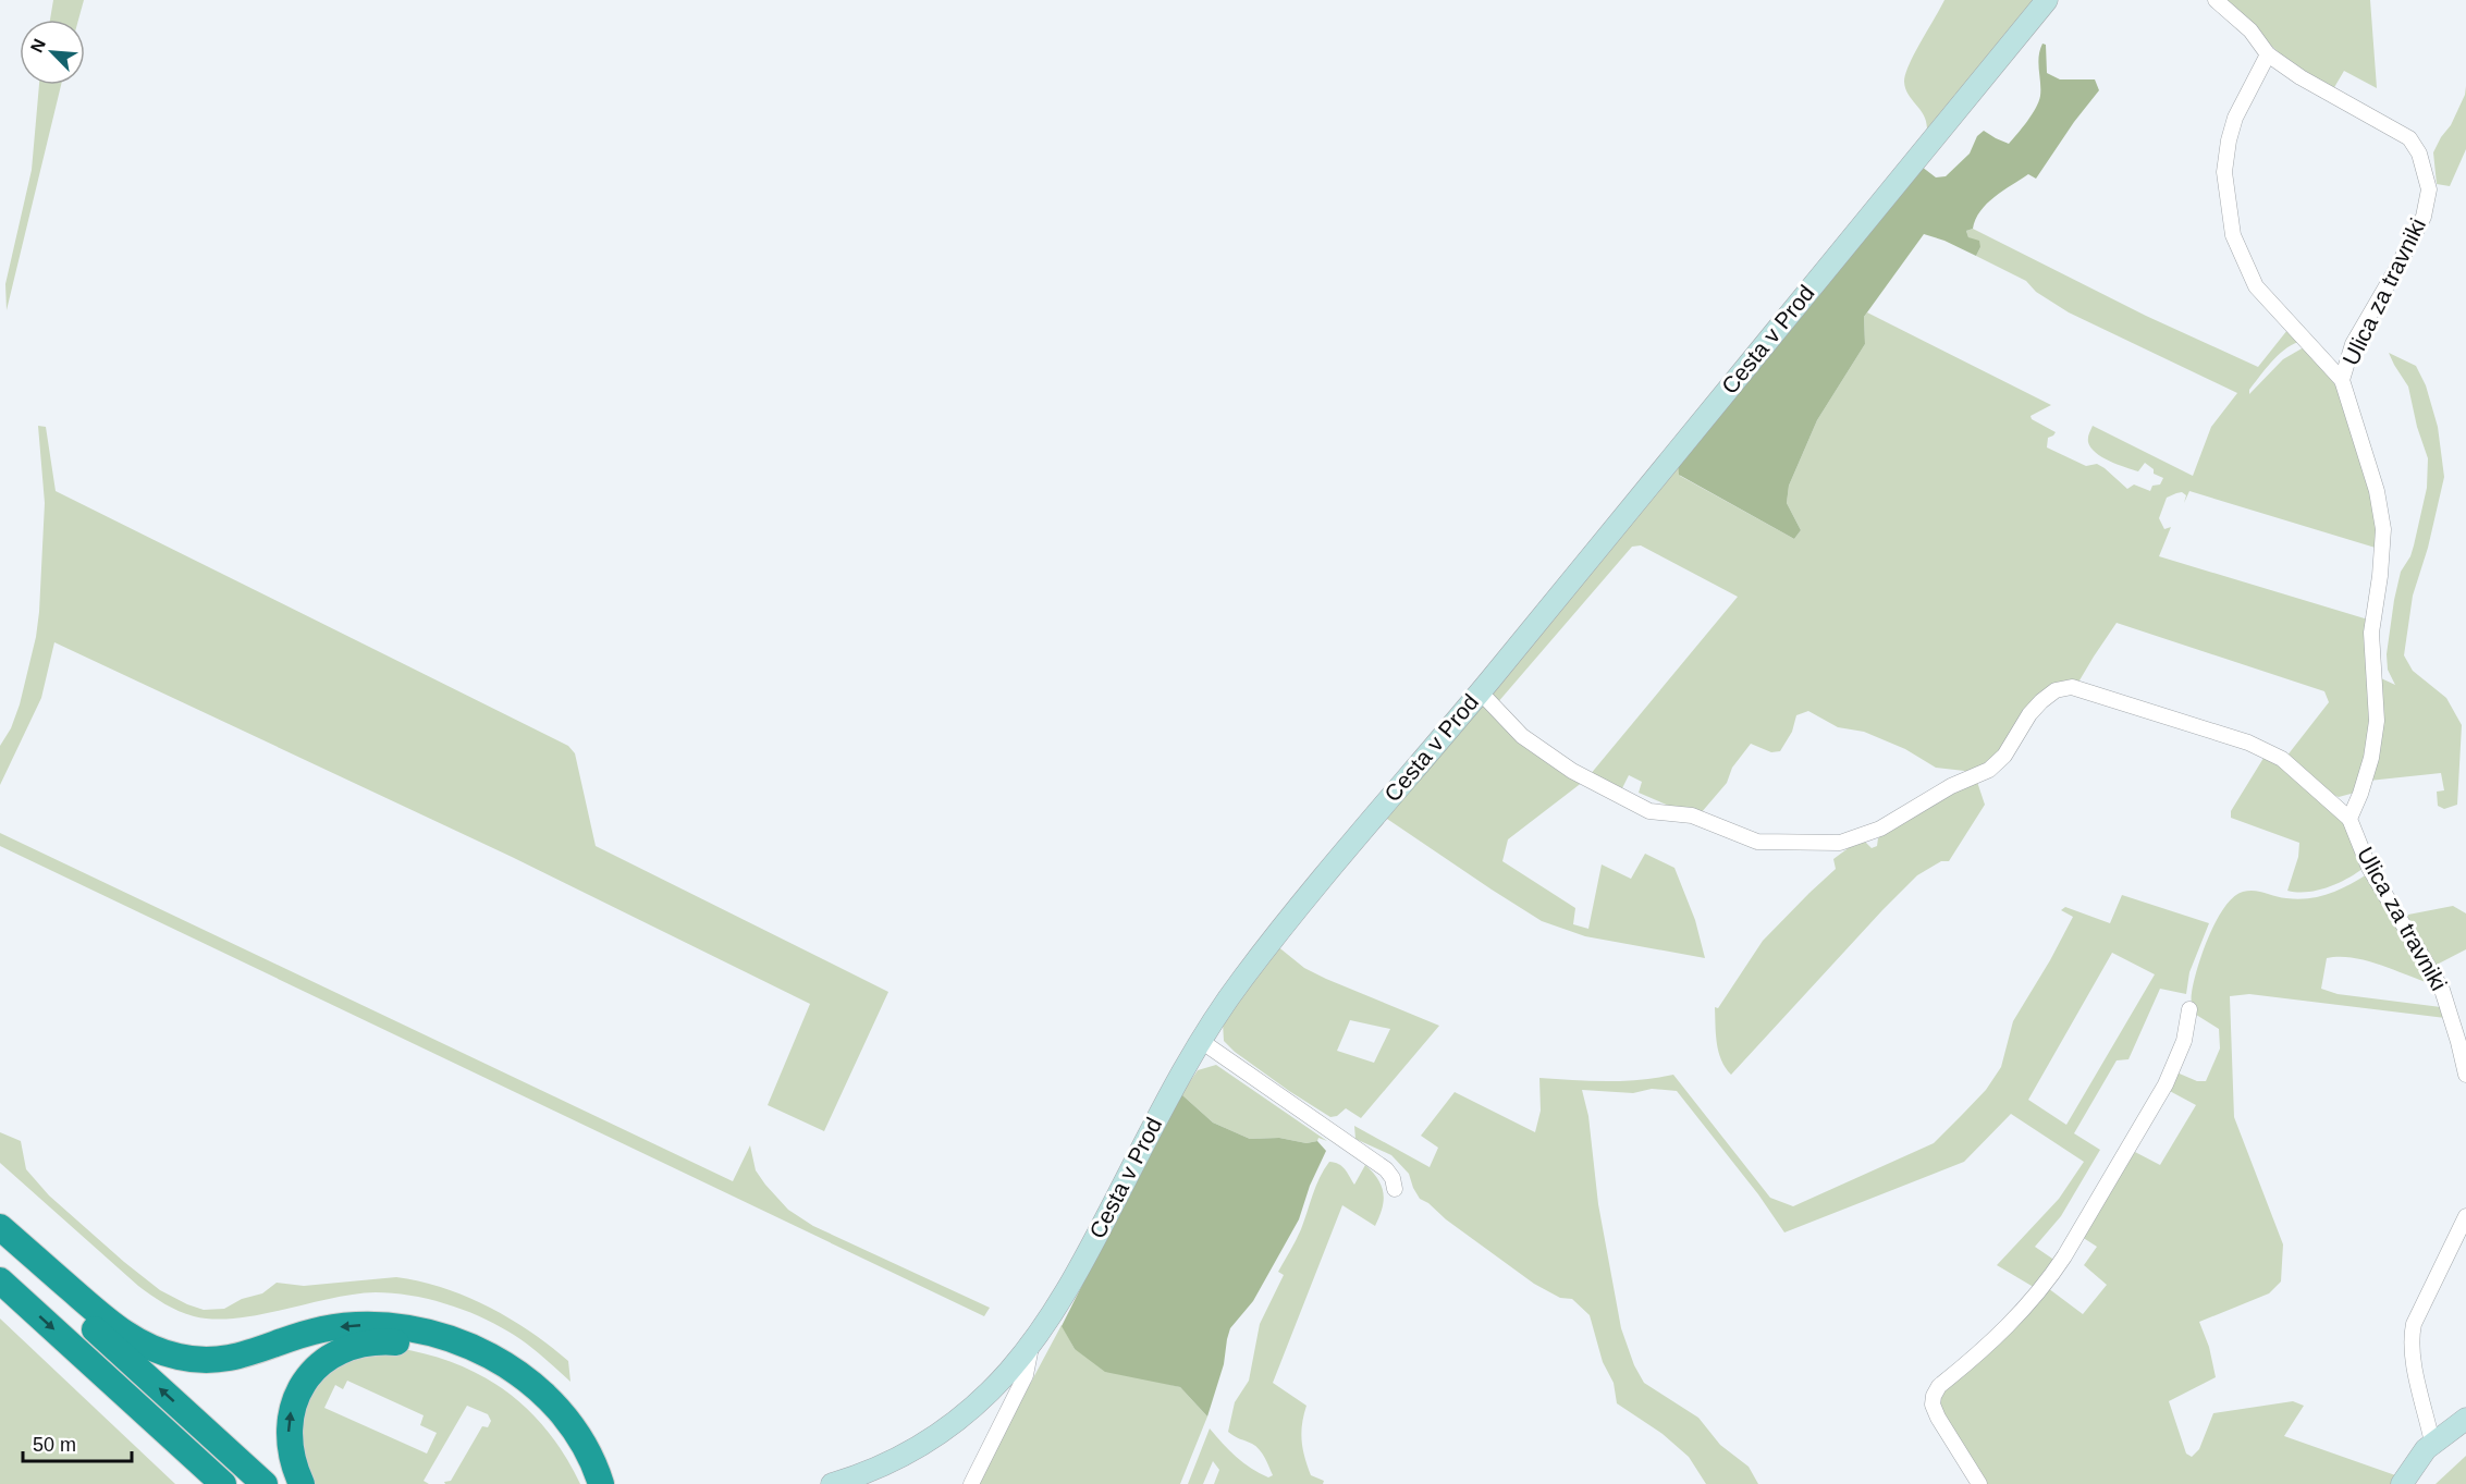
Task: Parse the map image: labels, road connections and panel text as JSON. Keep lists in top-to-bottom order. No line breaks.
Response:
{"streets":{"street":["Ulica za travniki","Cesta v Prod"]},"scale_bar":"50 m","north":"top left"}
